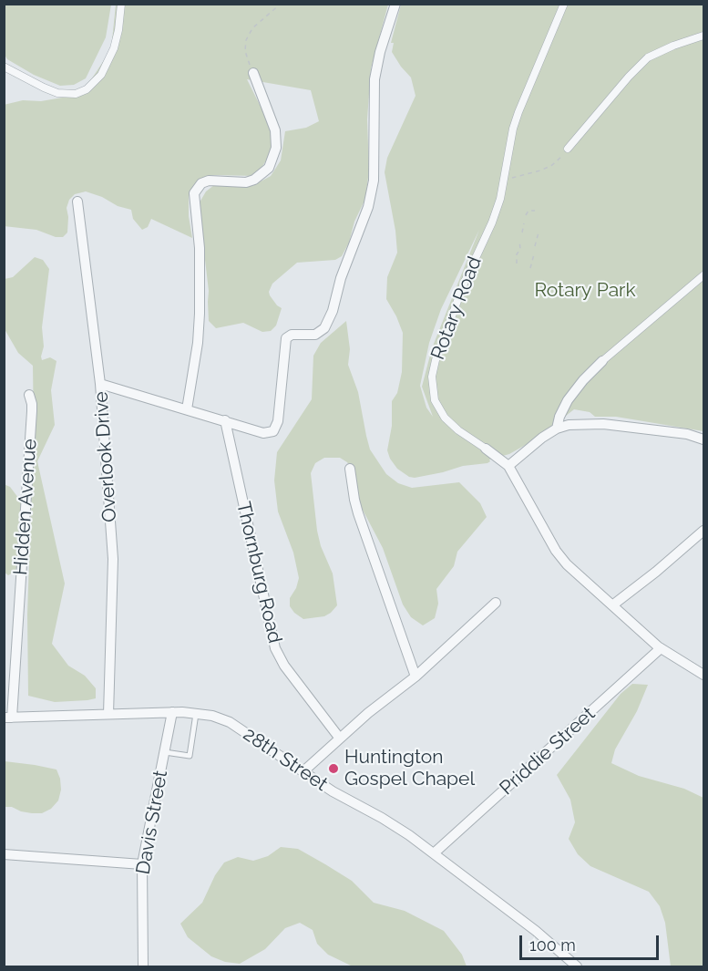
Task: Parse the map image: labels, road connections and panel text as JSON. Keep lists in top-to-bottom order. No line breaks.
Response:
{"streets":{"street":["Rotary Road","Overlook Drive","Hidden Avenue","Thornburg Road","Priddie Street","28th Street","Davis Street"]},"crossings":[["Rotary Road","Priddie Street"],["Overlook Drive","28th Street"],["Hidden Avenue","28th Street"],["Priddie Street","28th Street"],["28th Street","Davis Street"]],"parks":["Rotary Park"],"places":["Huntington Gospel Chapel"],"scale_bar":"100 m"}
